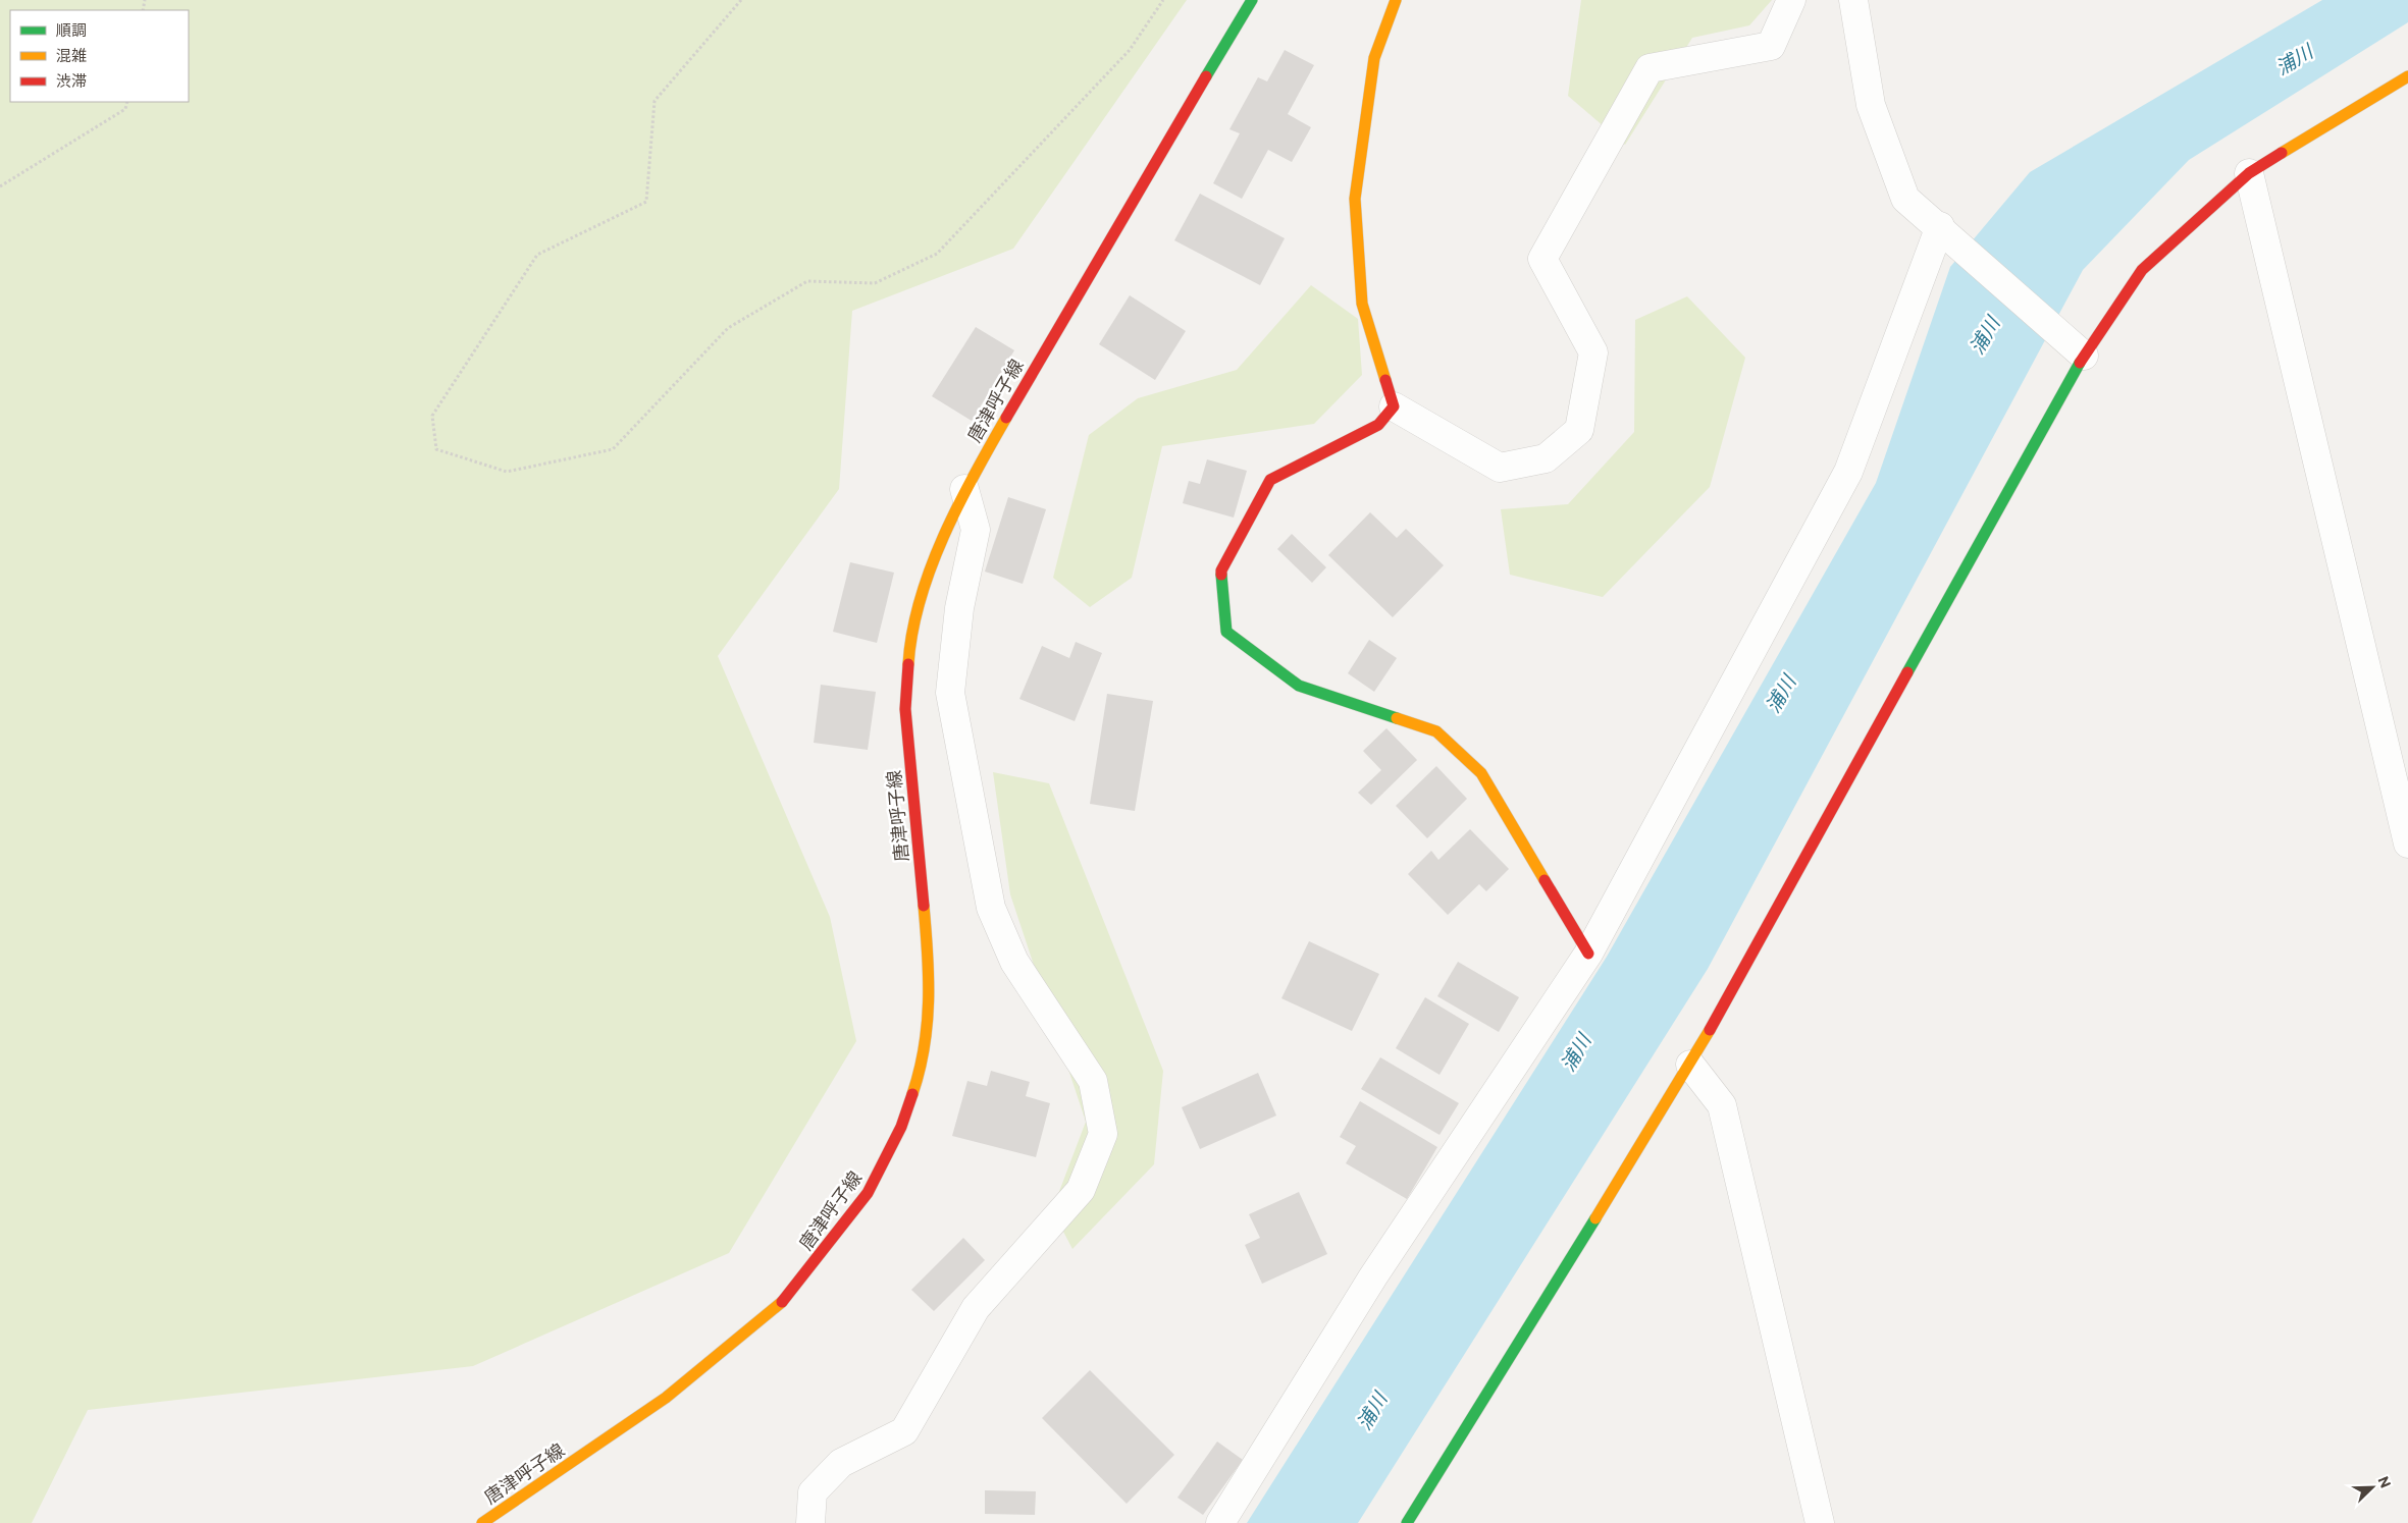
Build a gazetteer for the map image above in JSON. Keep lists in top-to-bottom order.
{
  "streets": {
    "street": ["唐津呼子線"]
  },
  "water": ["浦川"],
  "legend": ["順調", "混雑", "渋滞"],
  "north": "top right"
}
